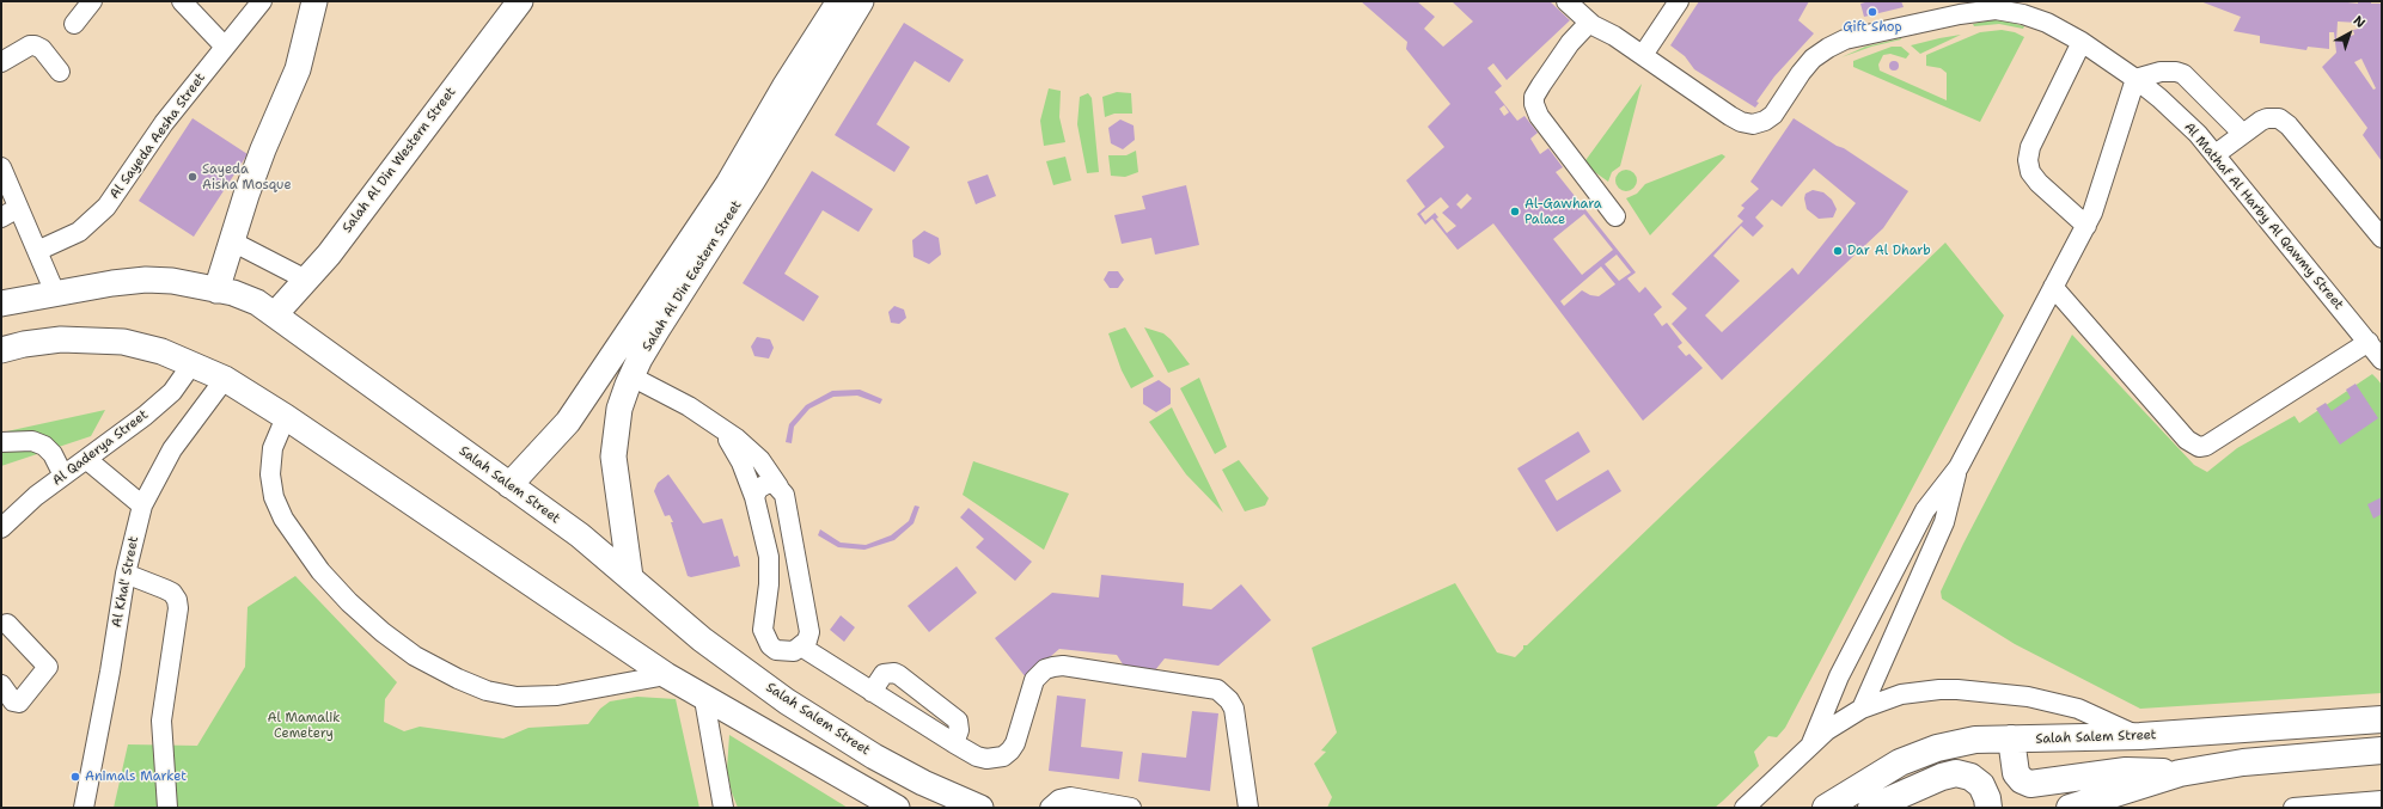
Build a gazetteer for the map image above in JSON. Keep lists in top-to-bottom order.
{
  "streets": {
    "highway": ["Salah Salem Street"],
    "main road": ["Salah Al Din Western Street", "Salah Al Din Eastern Street"],
    "street": [
      "Al Sayeda Aesha Street",
      "Al Mathaf Al Harby Al Qawmy Street",
      "Al Qaderya Street",
      "Al Khal' Street"
    ]
  },
  "crossings": [
    ["Salah Al Din Western Street", "Salah Salem Street"],
    ["Salah Al Din Eastern Street", "Salah Salem Street"]
  ],
  "parks": ["Al Mamalik Cemetery"],
  "places": [
    "Gift Shop",
    "Sayeda Aisha Mosque",
    "Al-Gawhara Palace",
    "Dar Al Dharb",
    "Animals Market"
  ],
  "north": "top right"
}
